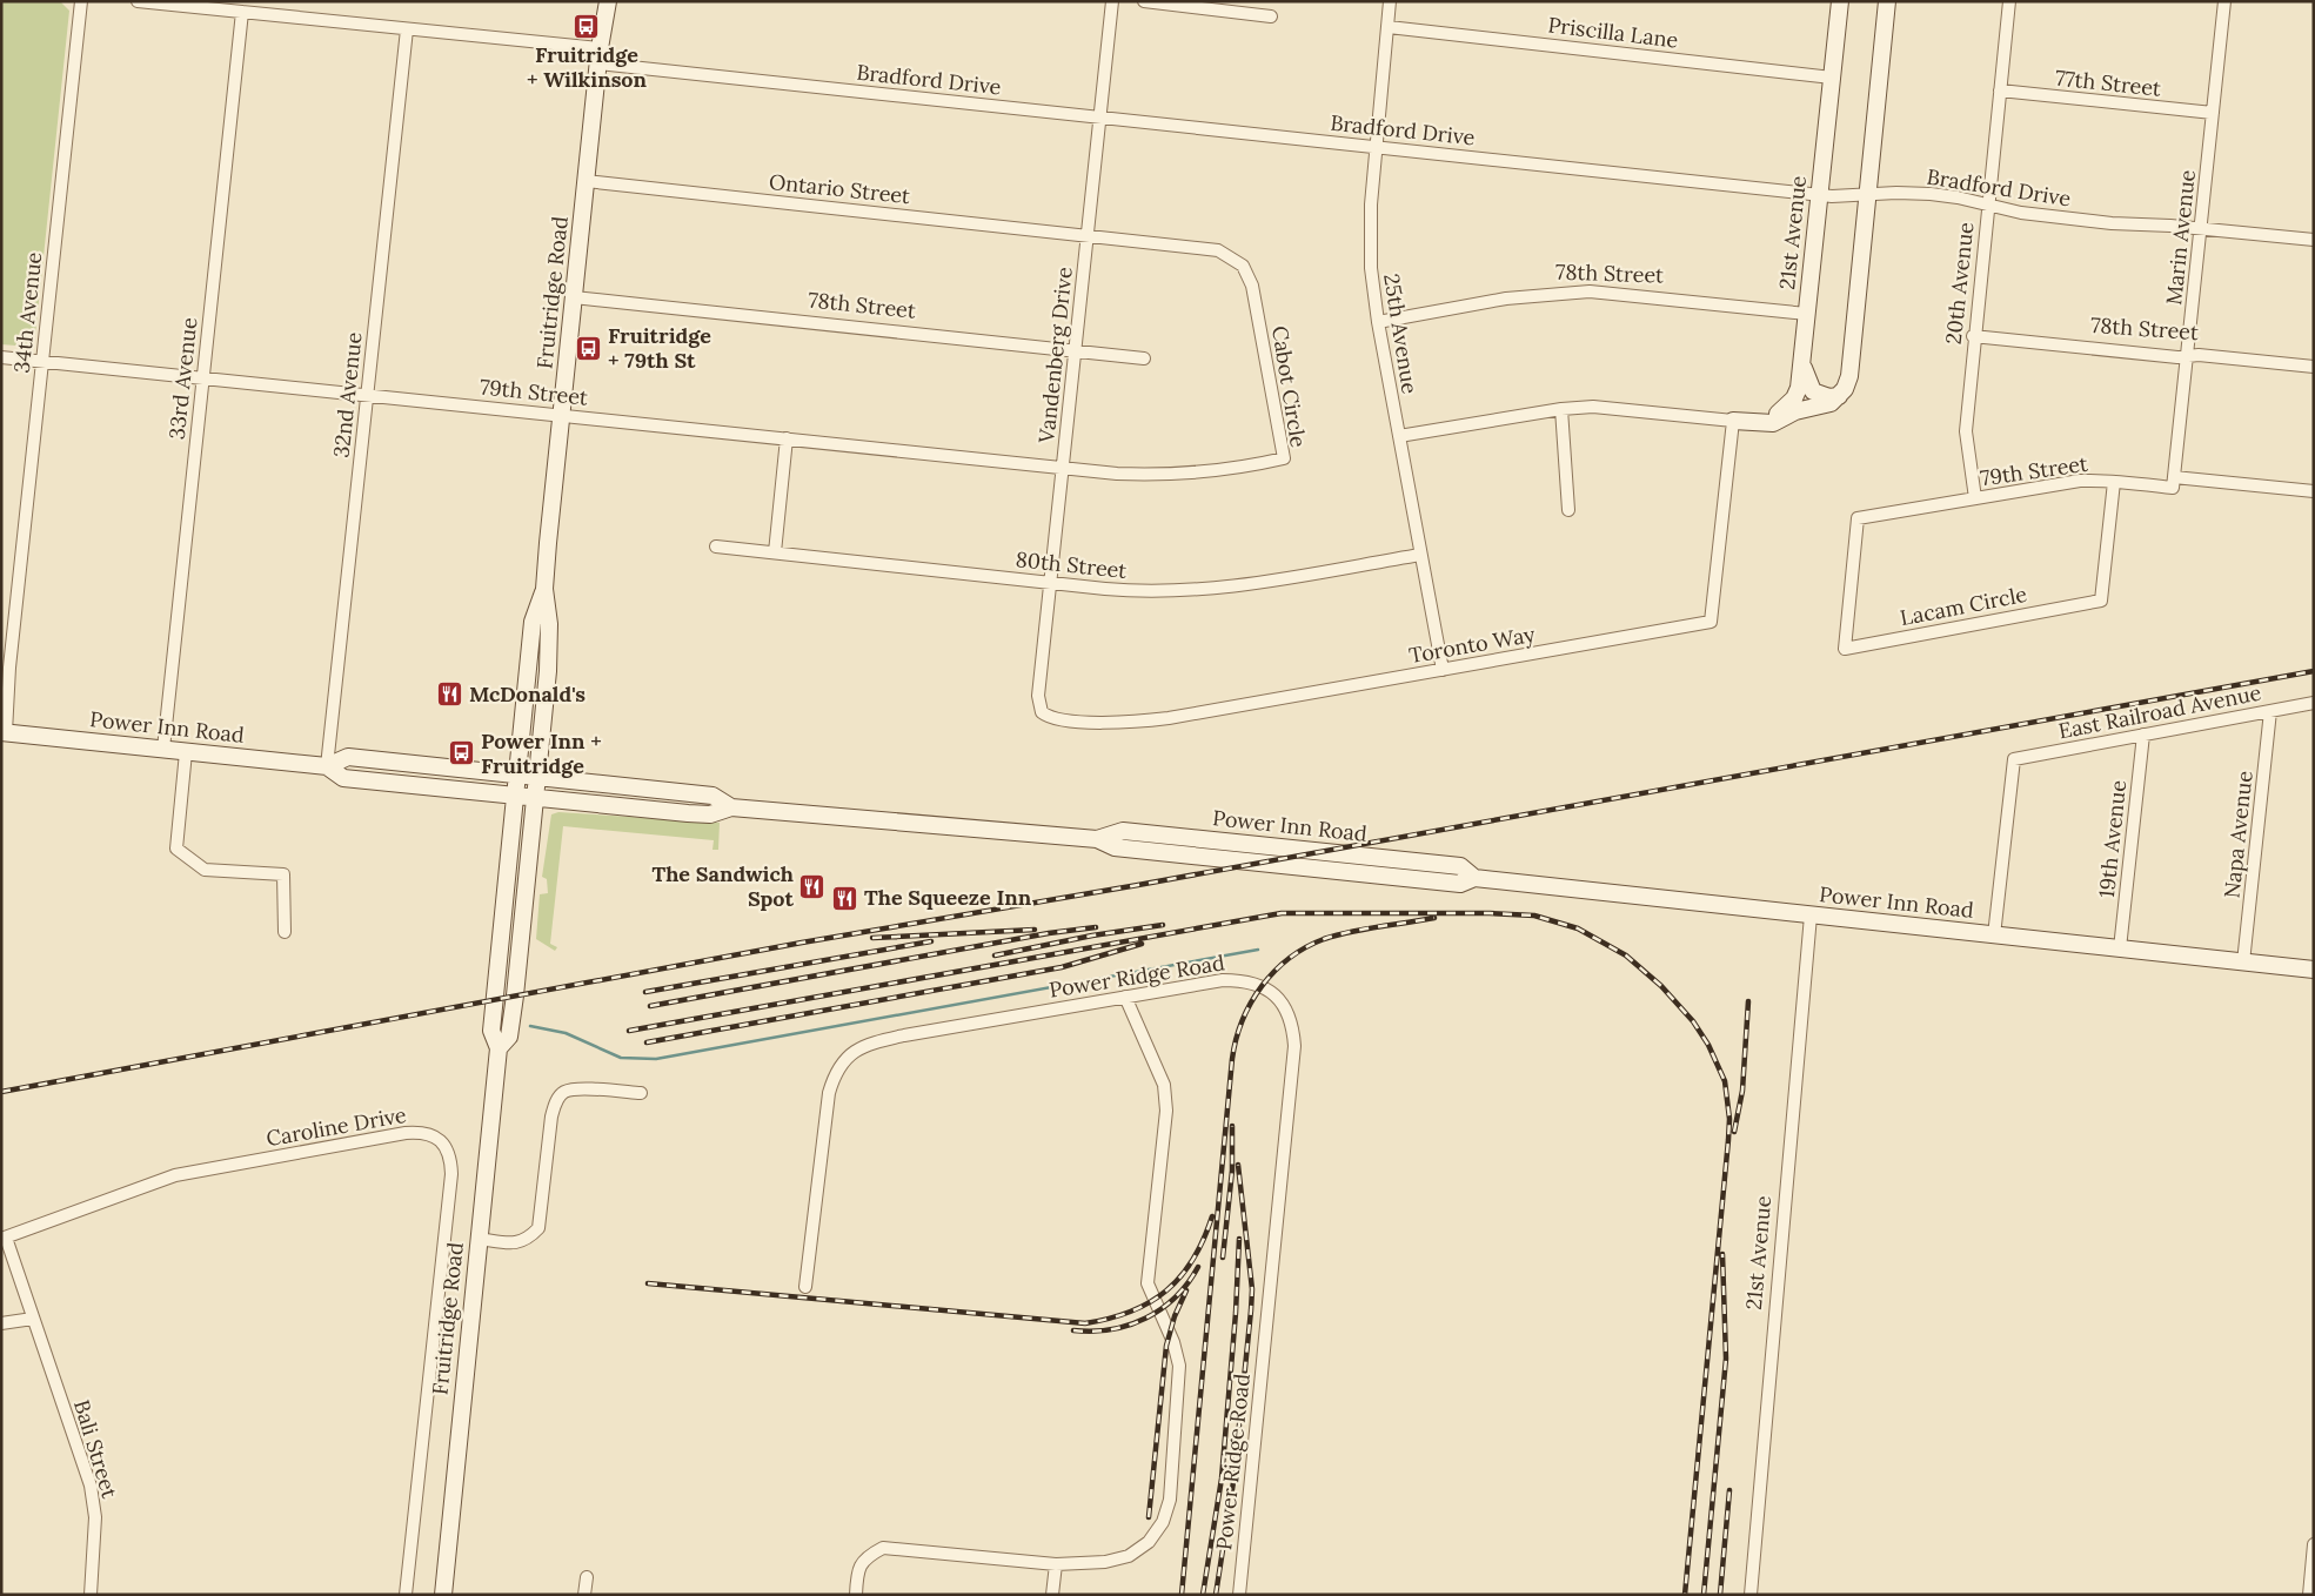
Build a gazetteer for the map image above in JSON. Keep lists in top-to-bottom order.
{
  "streets": {
    "main road": ["21st Avenue", "Fruitridge Road", "Power Inn Road"],
    "street": [
      "Priscilla Lane",
      "Bradford Drive",
      "77th Street",
      "Ontario Street",
      "Marin Avenue",
      "78th Street",
      "20th Avenue",
      "34th Avenue",
      "25th Avenue",
      "Vandenberg Drive",
      "33rd Avenue",
      "Cabot Circle",
      "79th Street",
      "32nd Avenue",
      "80th Street",
      "Lacam Circle",
      "Toronto Way",
      "East Railroad Avenue",
      "Napa Avenue",
      "19th Avenue",
      "Power Ridge Road",
      "Caroline Drive",
      "Bali Street"
    ]
  },
  "crossings": [
    ["Priscilla Lane", "21st Avenue"],
    ["Priscilla Lane", "25th Avenue"],
    ["Bradford Drive", "21st Avenue"],
    ["Bradford Drive", "Marin Avenue"],
    ["Bradford Drive", "20th Avenue"],
    ["Bradford Drive", "Fruitridge Road"],
    ["Bradford Drive", "25th Avenue"],
    ["Bradford Drive", "Vandenberg Drive"],
    ["Bradford Drive", "33rd Avenue"],
    ["Bradford Drive", "32nd Avenue"],
    ["77th Street", "Marin Avenue"],
    ["77th Street", "20th Avenue"],
    ["Ontario Street", "Fruitridge Road"],
    ["Ontario Street", "Vandenberg Drive"],
    ["Ontario Street", "Cabot Circle"],
    ["21st Avenue", "78th Street"],
    ["21st Avenue", "Power Inn Road"],
    ["Marin Avenue", "78th Street"],
    ["Marin Avenue", "79th Street"],
    ["78th Street", "20th Avenue"],
    ["78th Street", "Fruitridge Road"],
    ["78th Street", "25th Avenue"],
    ["78th Street", "Vandenberg Drive"],
    ["20th Avenue", "79th Street"],
    ["Fruitridge Road", "79th Street"],
    ["Fruitridge Road", "Power Inn Road"],
    ["34th Avenue", "79th Street"],
    ["34th Avenue", "Power Inn Road"],
    ["25th Avenue", "80th Street"],
    ["25th Avenue", "Toronto Way"],
    ["Vandenberg Drive", "Cabot Circle"],
    ["Vandenberg Drive", "79th Street"],
    ["Vandenberg Drive", "80th Street"],
    ["Vandenberg Drive", "Toronto Way"],
    ["33rd Avenue", "79th Street"],
    ["33rd Avenue", "Power Inn Road"],
    ["Cabot Circle", "79th Street"],
    ["79th Street", "32nd Avenue"],
    ["79th Street", "Lacam Circle"],
    ["32nd Avenue", "Power Inn Road"],
    ["East Railroad Avenue", "Power Inn Road"],
    ["East Railroad Avenue", "Napa Avenue"],
    ["East Railroad Avenue", "19th Avenue"],
    ["Power Inn Road", "Napa Avenue"],
    ["Power Inn Road", "19th Avenue"],
    ["Caroline Drive", "Bali Street"]
  ],
  "places": {
    "bus stop": ["Fruitridge + Wilkinson", "Fruitridge + 79th St", "Power Inn + Fruitridge"],
    "restaurant": ["McDonald's", "The Sandwich Spot", "The Squeeze Inn"]
  }
}
